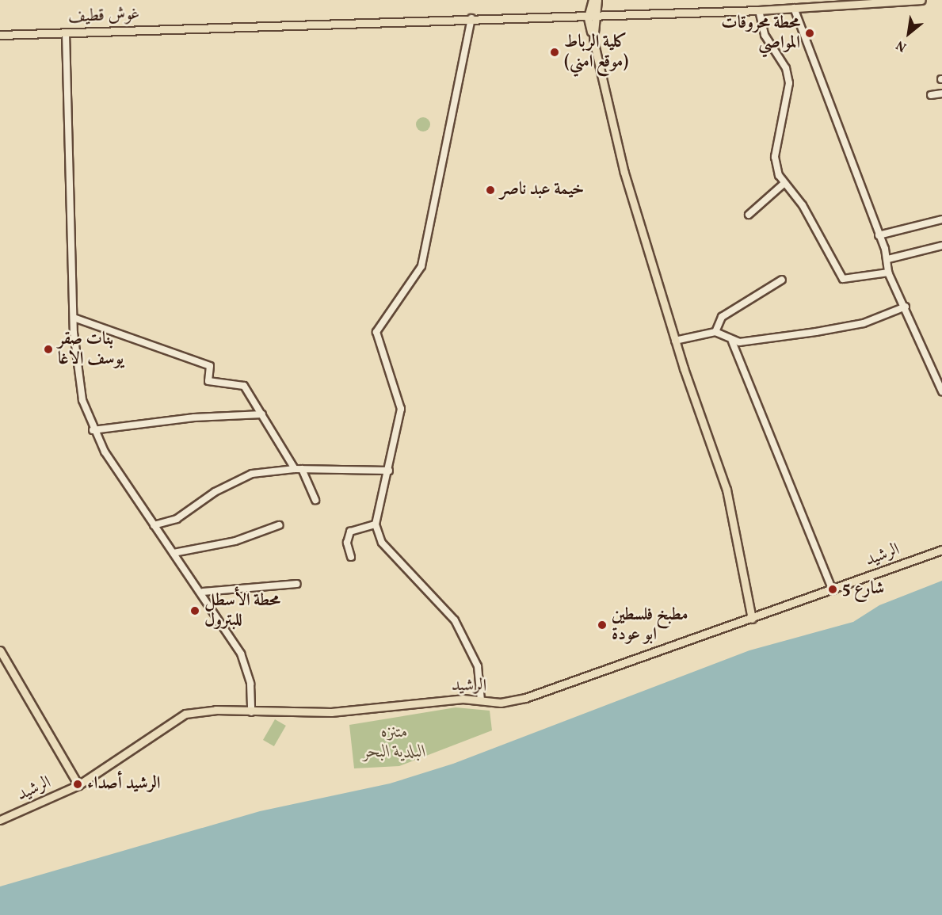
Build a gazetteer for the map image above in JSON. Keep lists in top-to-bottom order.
{
  "streets": {
    "main road": ["غوش قطيف", "الرشيد"]
  },
  "parks": ["متنزه البلدية البحر"],
  "places": [
    "محطة محروقات المواصي",
    "كلية الرباط (موقع امني)",
    "خيمة عبد ناصر",
    "بنات صقر يوسف الاغا",
    "شارع 5",
    "محطة الأسطل للبترول",
    "مطبخ فلسطين ابو عودة",
    "الرشيد أصداء"
  ],
  "north": "bottom left"
}
